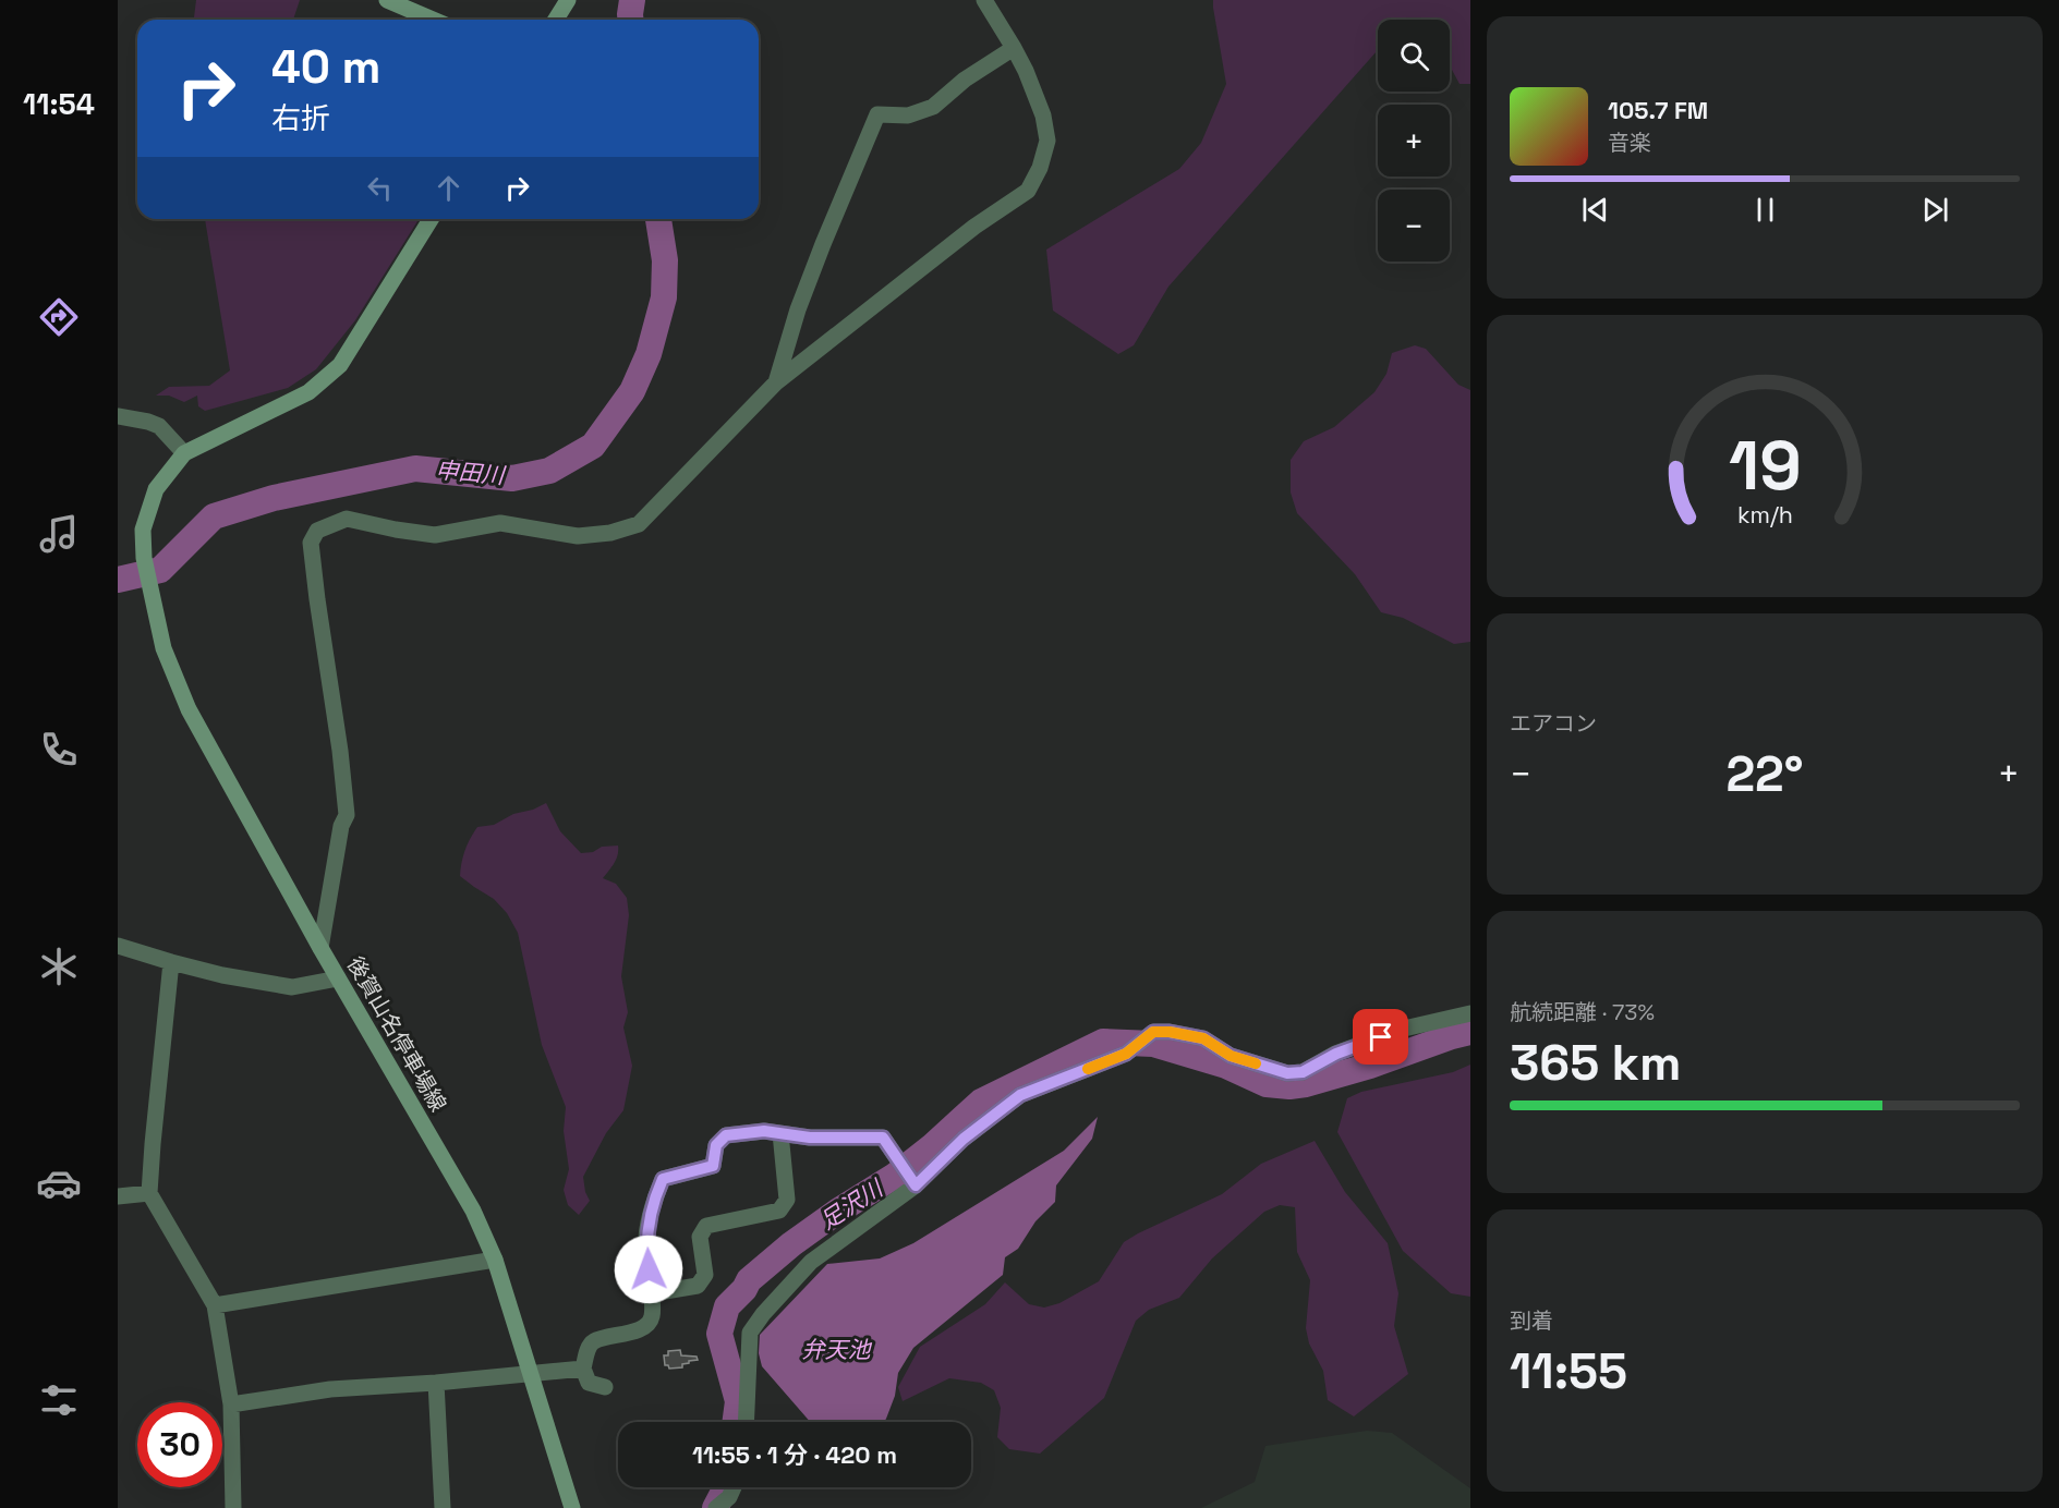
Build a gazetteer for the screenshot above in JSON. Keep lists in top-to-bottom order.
{
  "streets": {
    "main road": ["後賀山名停車場線"]
  },
  "water": ["申田川", "足沢川", "弁天池"],
  "page": {
    "tabs": "11:54",
    "map_buttons": ["+", "−"],
    "turn": ["40 m", "右折"],
    "song": ["105.7 FM", "音楽"],
    "tile": [
      "エアコン",
      ["航続距離 · 73%", "365 km"],
      ["到着", "11:55"]
    ],
    "heat": ["−", "22°", "+"],
    "limit": "30",
    "trip": "11:55 · 1 分 · 420 m",
    "gauge": ["19", "km/h"]
  }
}
